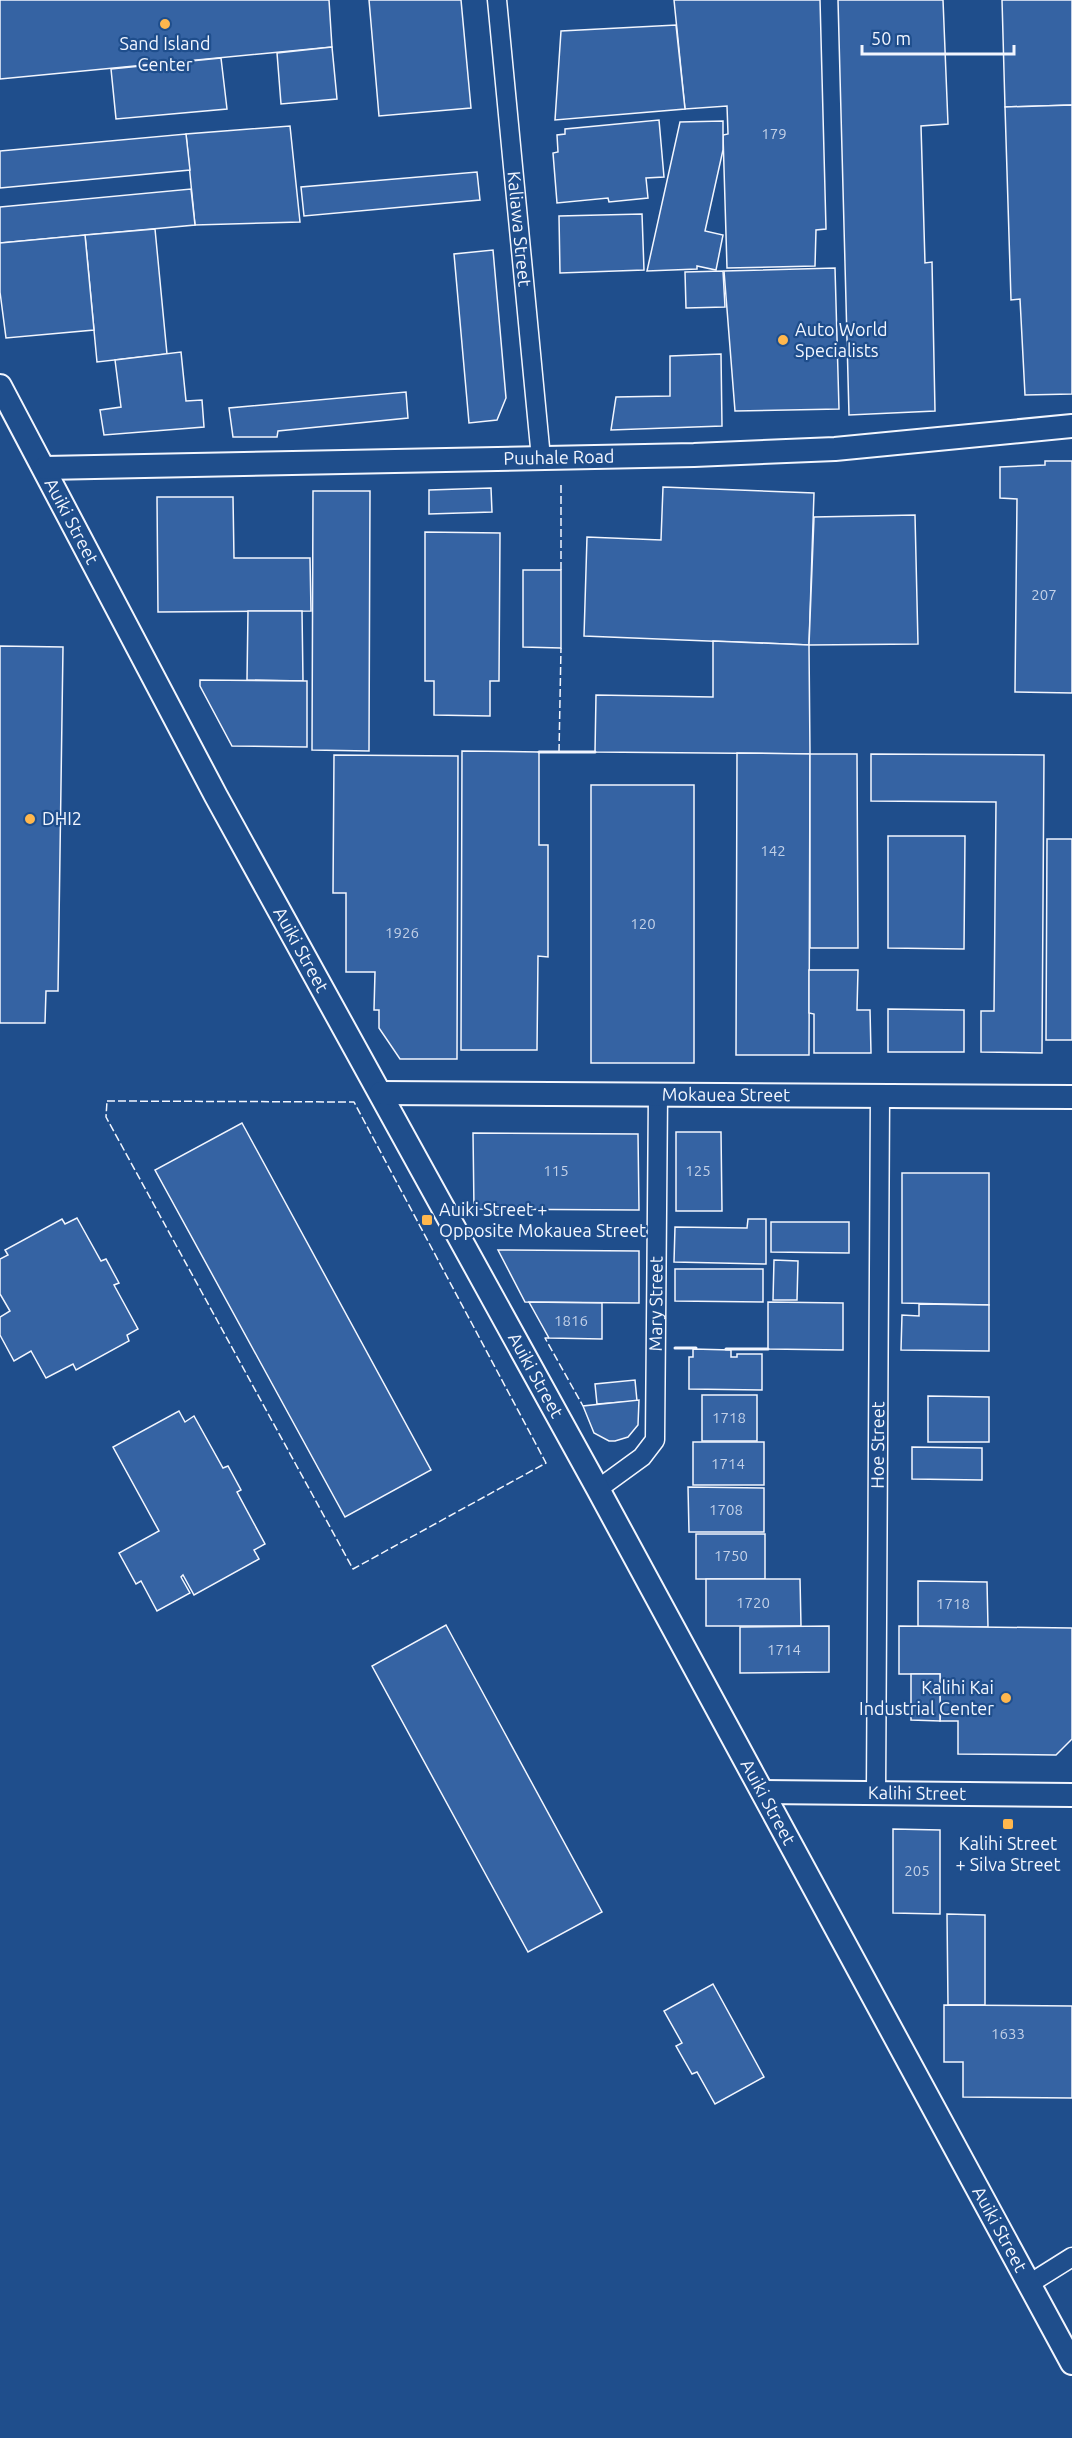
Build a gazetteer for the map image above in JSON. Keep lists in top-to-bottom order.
{
  "streets": {
    "street": [
      "Kaliawa Street",
      "Puuhale Road",
      "Auiki Street",
      "Mokauea Street",
      "Mary Street",
      "Hoe Street",
      "Kalihi Street"
    ]
  },
  "crossings": [
    ["Kaliawa Street", "Puuhale Road"],
    ["Puuhale Road", "Auiki Street"],
    ["Auiki Street", "Mokauea Street"],
    ["Auiki Street", "Mary Street"],
    ["Auiki Street", "Kalihi Street"],
    ["Mokauea Street", "Mary Street"],
    ["Mokauea Street", "Hoe Street"],
    ["Hoe Street", "Kalihi Street"]
  ],
  "places": {
    "other": [
      "Sand Island Center",
      "Auto World Specialists",
      "DHI2",
      "Kalihi Kai Industrial Center"
    ],
    "transit": ["Auiki Street + Opposite Mokauea Street", "Kalihi Street + Silva Street"]
  },
  "house_numbers": [
    "179",
    "207",
    "142",
    "120",
    "1926",
    "115",
    "125",
    "1816",
    "1718",
    "1714",
    "1708",
    "1750",
    "1720",
    "1718",
    "1714",
    "205",
    "1633"
  ],
  "scale_bar": "50 m"
}
